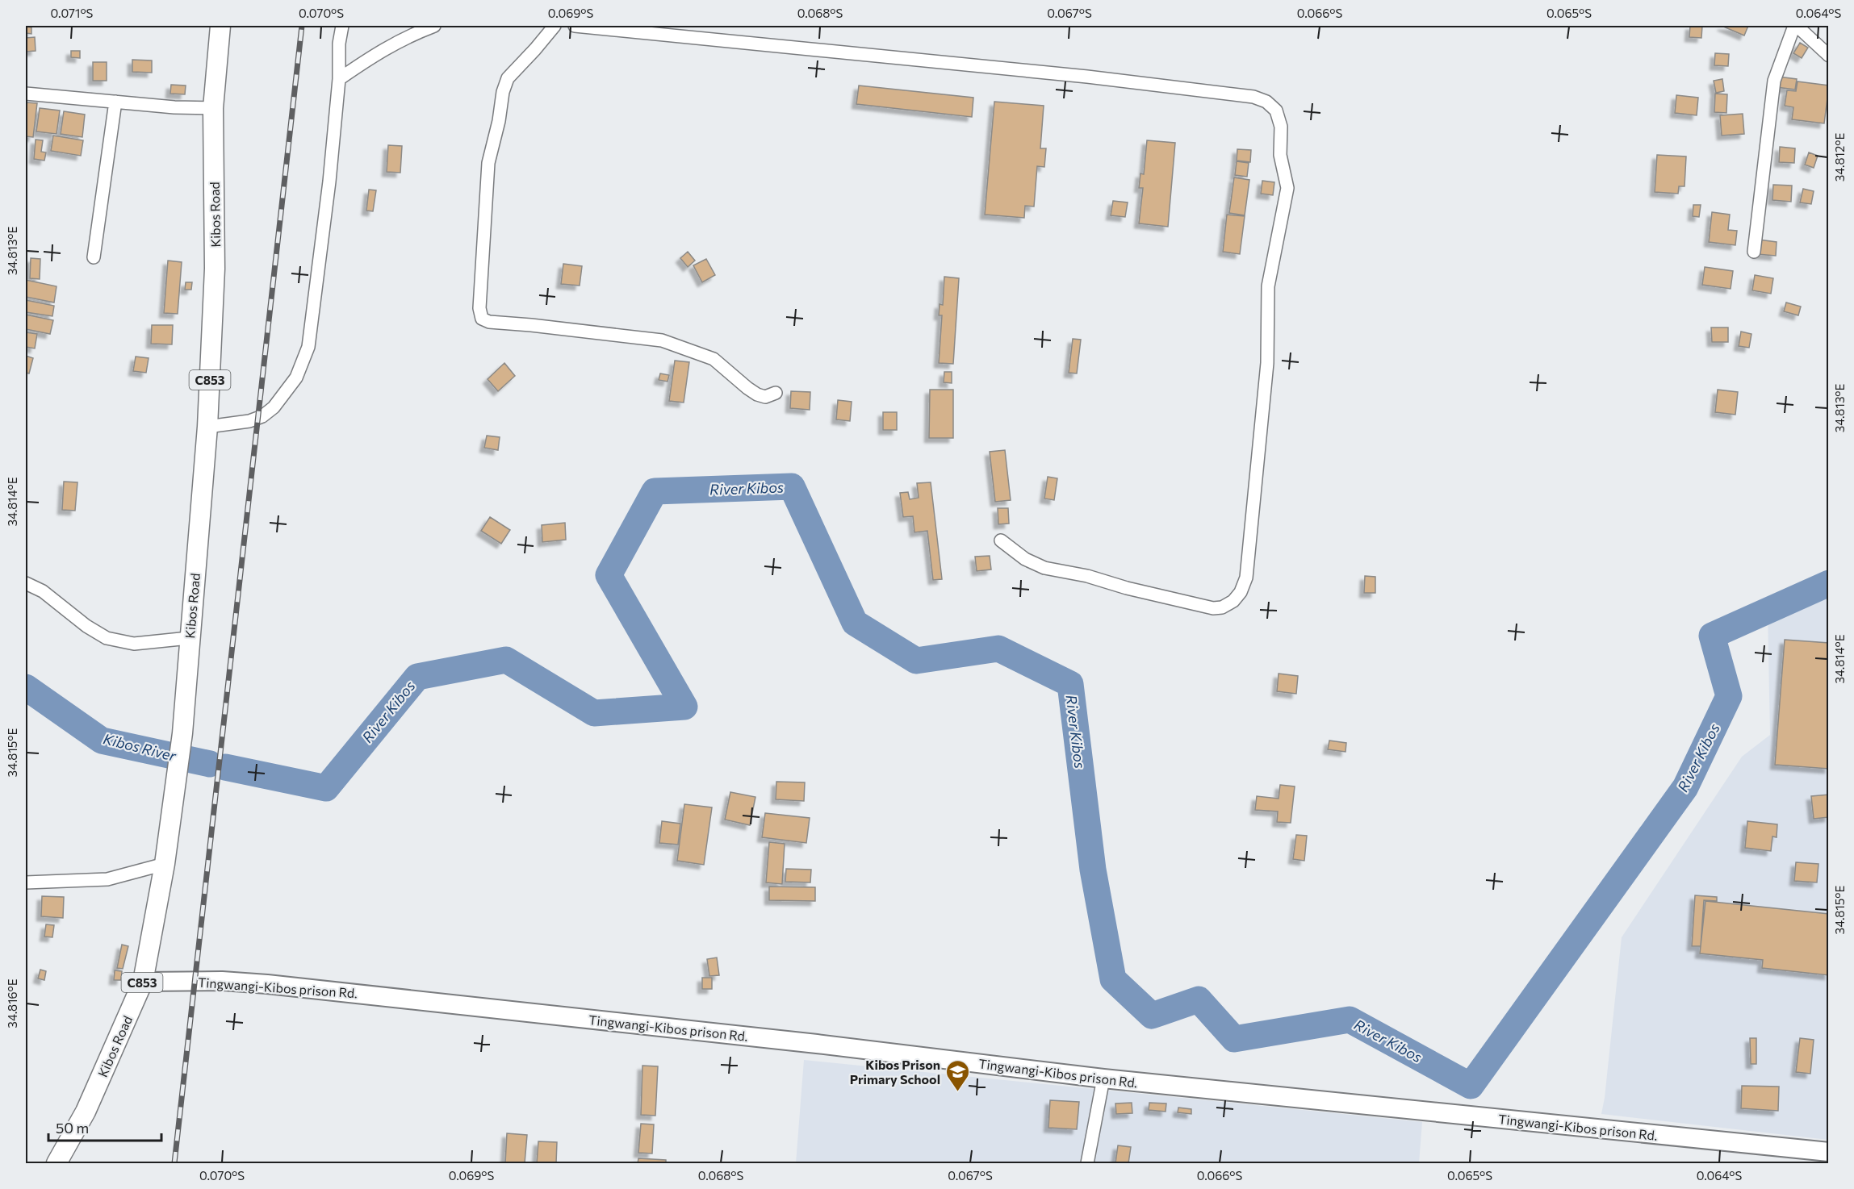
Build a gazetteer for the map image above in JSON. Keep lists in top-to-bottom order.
{
  "streets": {
    "main road": ["Kibos Road", "C853"],
    "street": ["Tingwangi-Kibos prison Rd."]
  },
  "crossings": [
    ["Kibos Road", "Tingwangi-Kibos prison Rd."]
  ],
  "water": ["River Kibos", "Kibos River"],
  "places": {
    "school or university": ["Kibos Prison Primary School"]
  },
  "scale_bar": "50 m",
  "coordinates": [
    "0.071°S",
    "0.070°S",
    "0.069°S",
    "0.068°S",
    "0.067°S",
    "0.066°S",
    "0.065°S",
    "0.064°S",
    "34.812°E",
    "34.813°E",
    "34.814°E",
    "34.815°E",
    "34.816°E"
  ]
}
